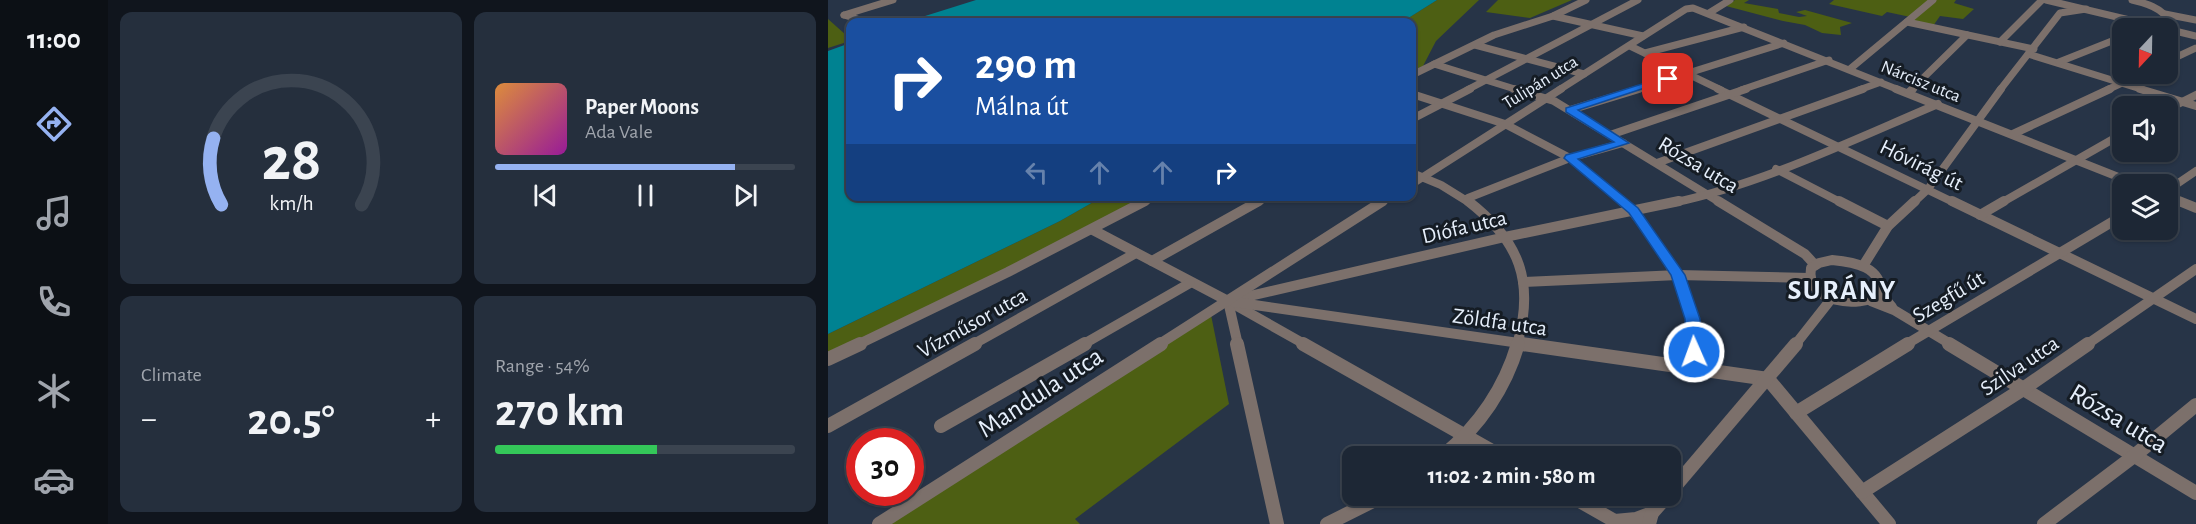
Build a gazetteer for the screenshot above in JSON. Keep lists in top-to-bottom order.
{
  "streets": {
    "street": [
      "Nárcisz utca",
      "Tulipán utca",
      "Rózsa utca",
      "Hóvirág út",
      "Diófa utca",
      "Szegfű út",
      "Zöldfa utca",
      "Vízműsor utca",
      "Szilva utca",
      "Mandula utca"
    ]
  },
  "crossings": [
    ["Nárcisz utca", "Tulipán utca"],
    ["Nárcisz utca", "Diófa utca"],
    ["Tulipán utca", "Rózsa utca"],
    ["Tulipán utca", "Hóvirág út"],
    ["Rózsa utca", "Diófa utca"],
    ["Rózsa utca", "Szegfű út"],
    ["Rózsa utca", "Szilva utca"],
    ["Hóvirág út", "Diófa utca"],
    ["Hóvirág út", "Szegfű út"],
    ["Hóvirág út", "Szilva utca"],
    ["Diófa utca", "Zöldfa utca"],
    ["Diófa utca", "Mandula utca"],
    ["Zöldfa utca", "Mandula utca"]
  ],
  "districts": ["SURÁNY"],
  "north": "bottom",
  "page": {
    "tabs": "11:00",
    "turn": ["290 m", "Málna út"],
    "song": ["Paper Moons", "Ada Vale"],
    "tile": [
      "Climate",
      ["Range · 54%", "270 km"]
    ],
    "heat": ["−", "20.5°", "+"],
    "limit": "30",
    "trip": "11:02 · 2 min · 580 m",
    "gauge": ["28", "km/h"]
  }
}
